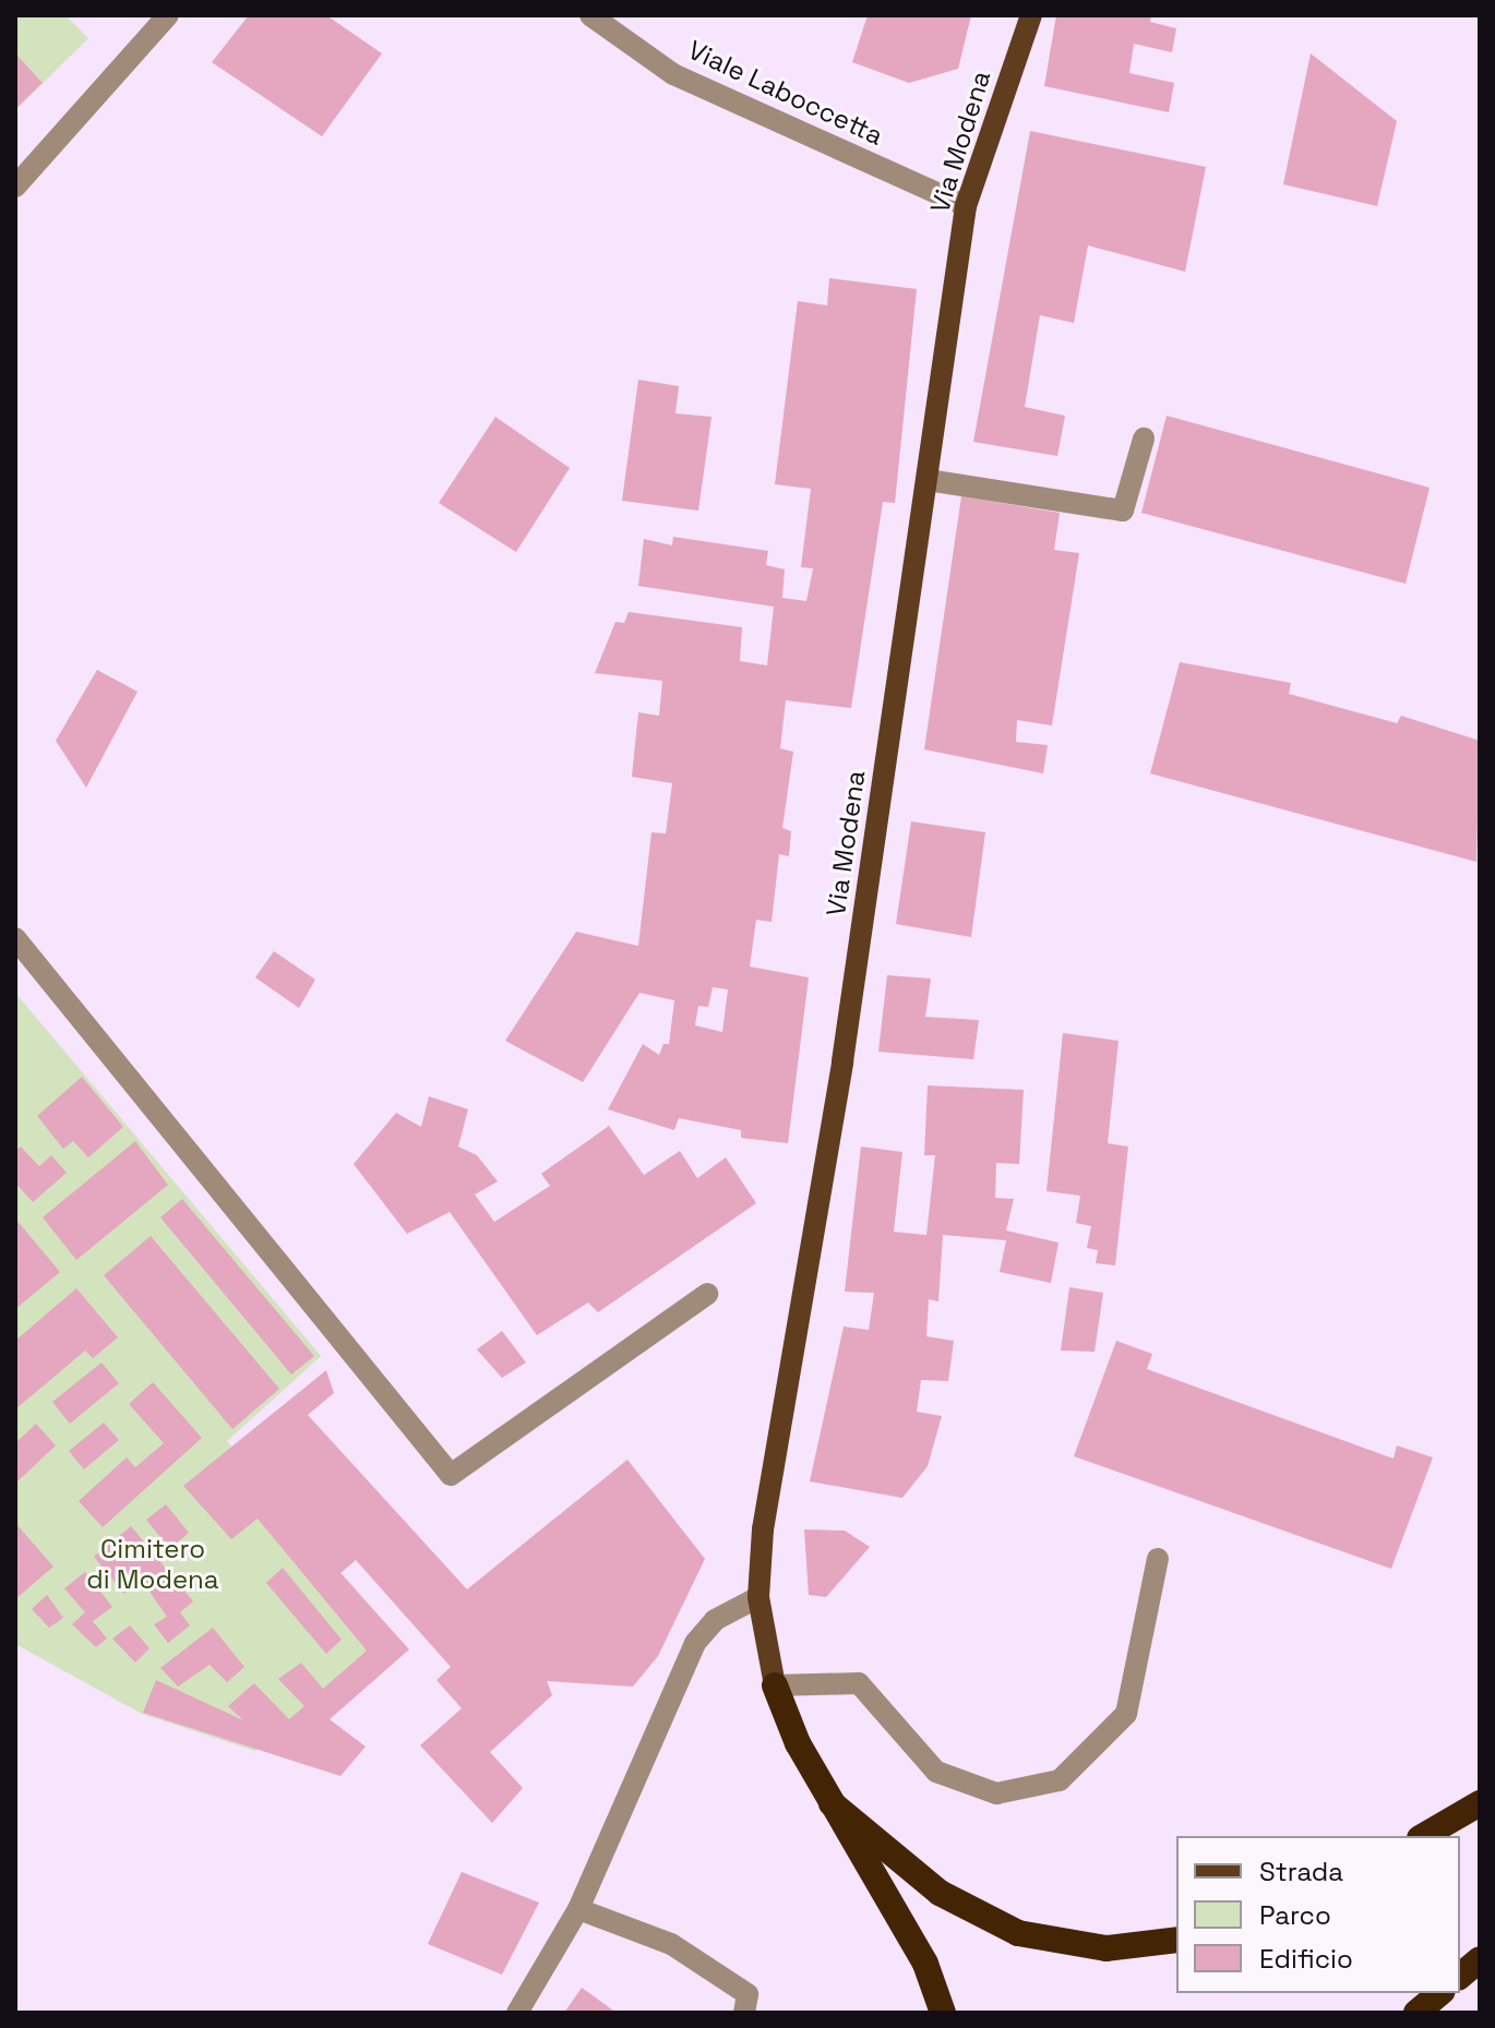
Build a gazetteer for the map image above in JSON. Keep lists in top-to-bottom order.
{
  "streets": {
    "main road": ["Via Modena"],
    "street": ["Viale Laboccetta"]
  },
  "crossings": [
    ["Viale Laboccetta", "Via Modena"]
  ],
  "parks": ["Cimitero di Modena"],
  "legend": ["Strada", "Parco", "Edificio"]
}
